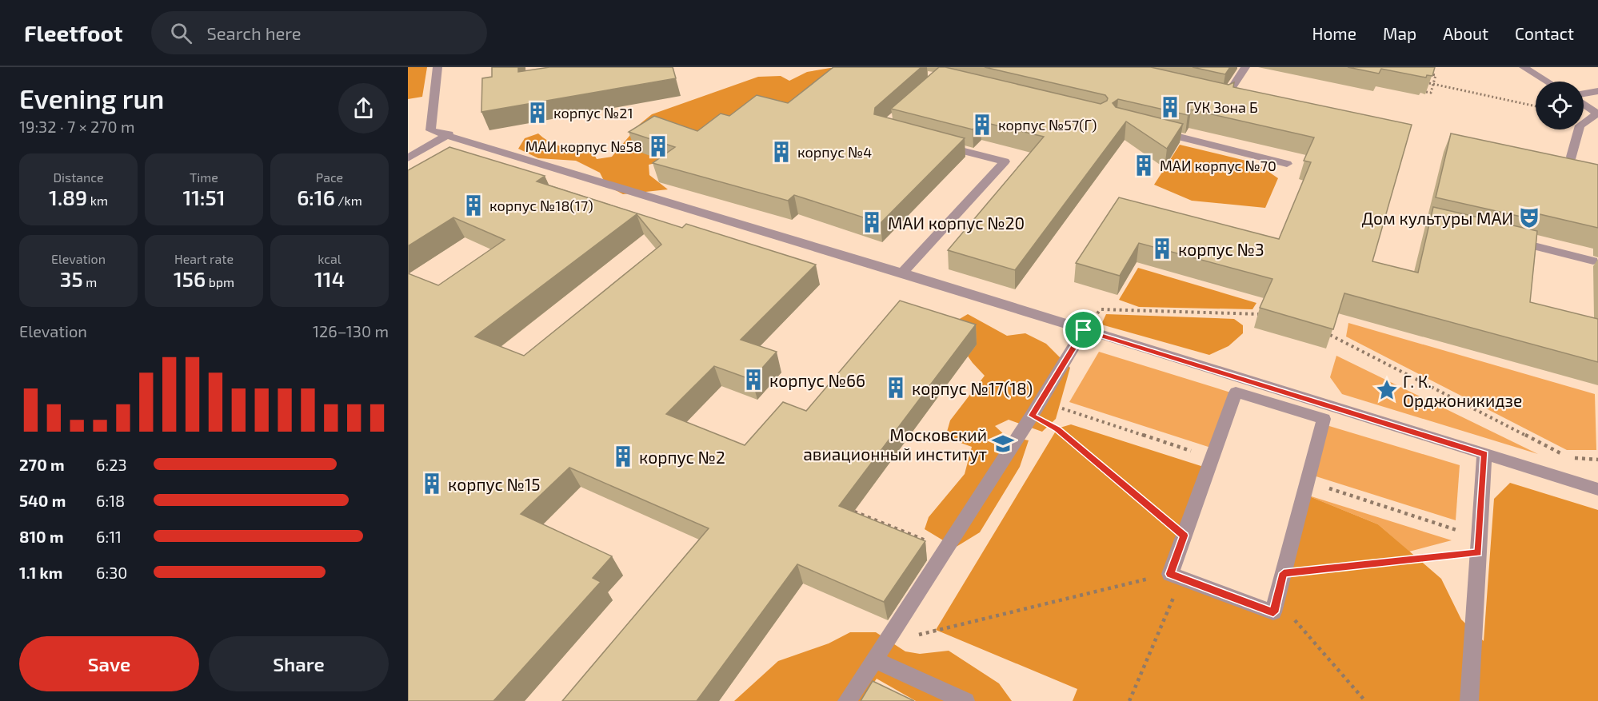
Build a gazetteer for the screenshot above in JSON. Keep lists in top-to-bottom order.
{
  "places": {
    "building": [
      "ГУК Зона Б",
      "корпус №21",
      "корпус №57(Г)",
      "МАИ корпус №58",
      "корпус №4",
      "МАИ корпус №70",
      "корпус №18(17)",
      "МАИ корпус №20",
      "корпус №3",
      "корпус №66",
      "корпус №17(18)",
      "корпус №2",
      "корпус №15"
    ],
    "theatre": ["Дом культуры МАИ"],
    "place": ["Г. К. Орджоникидзе"],
    "school or university": ["Московский авиационный институт"]
  },
  "page": {
    "header": "Fleetfoot",
    "search": "Search here",
    "nav": [
      "Home",
      "Map",
      "About",
      "Contact"
    ],
    "heading": ["Evening run", "19:32 · 7 × 270 m"],
    "stats": [
      ["Distance", "1.89 km"],
      ["Time", "11:51"],
      ["Pace", "6:16 /km"],
      ["Elevation", "35 m"],
      ["Heart rate", "156 bpm"],
      ["kcal", "114"]
    ],
    "chart": ["Elevation", "126–130 m"],
    "list": [
      {
        "name": "270 m",
        "note": "6:23"
      },
      {
        "name": "540 m",
        "note": "6:18"
      },
      {
        "name": "810 m",
        "note": "6:11"
      },
      {
        "name": "1.1 km",
        "note": "6:30"
      }
    ],
    "buttons": ["Save", "Share"]
  }
}
